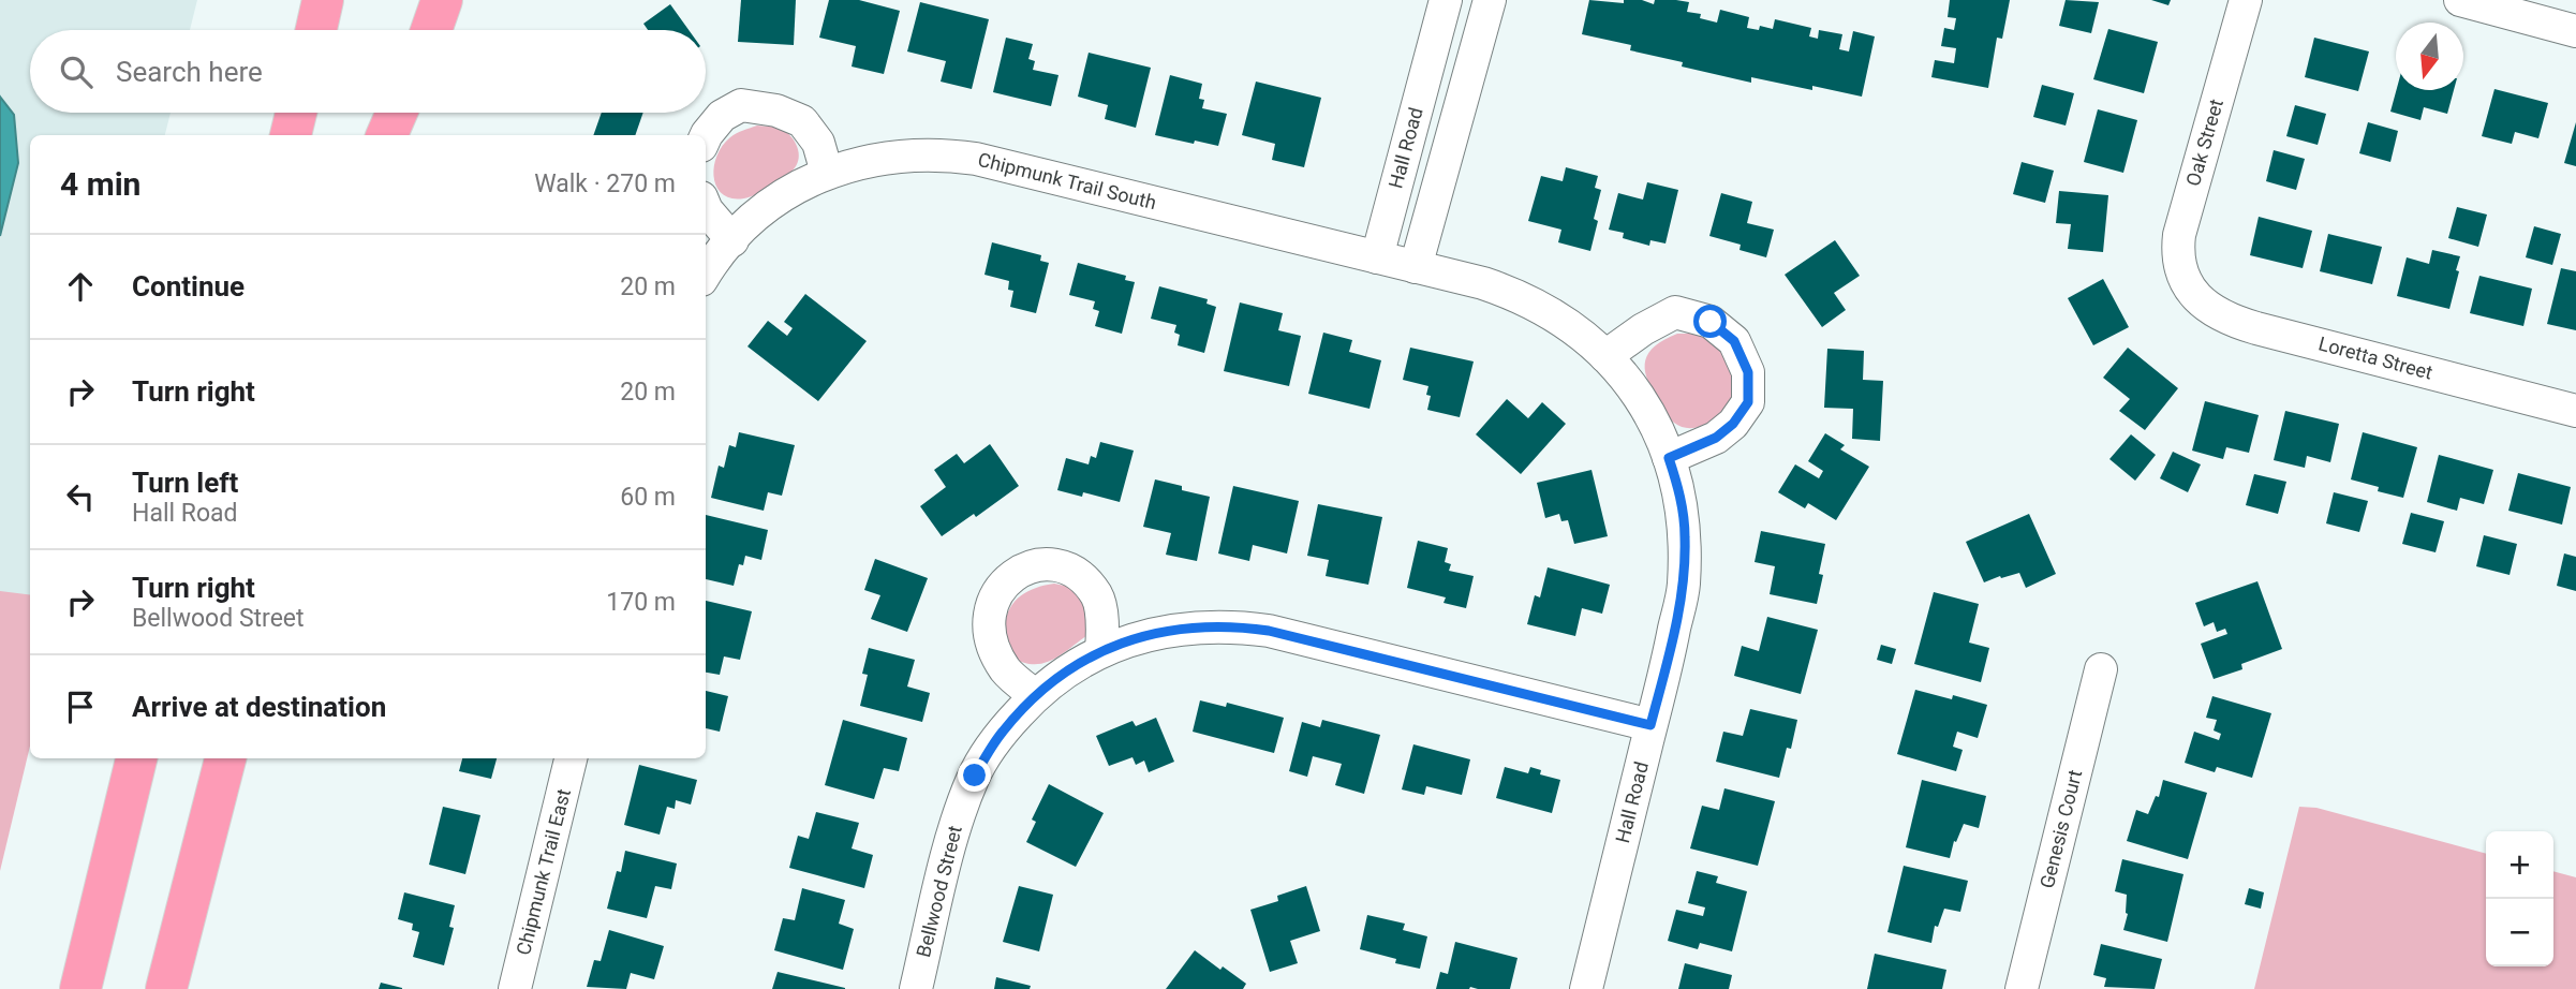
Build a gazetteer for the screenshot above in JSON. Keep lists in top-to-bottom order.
{
  "streets": {
    "street": [
      "Oak Street",
      "Hall Road",
      "Chipmunk Trail South",
      "Loretta Street",
      "Genesis Court",
      "Chipmunk Trail East",
      "Bellwood Street"
    ]
  },
  "crossings": [
    ["Oak Street", "Loretta Street"],
    ["Hall Road", "Chipmunk Trail South"],
    ["Hall Road", "Bellwood Street"]
  ],
  "north": "bottom",
  "page": {
    "search": "Search here",
    "heading": ["4 min", "Walk · 270 m"],
    "list": [
      ["Continue", "20 m"],
      ["Turn right", "20 m"],
      ["Turn left", "Hall Road", "60 m"],
      ["Turn right", "Bellwood Street", "170 m"],
      "Arrive at destination"
    ],
    "map_buttons": ["+", "−"]
  }
}
